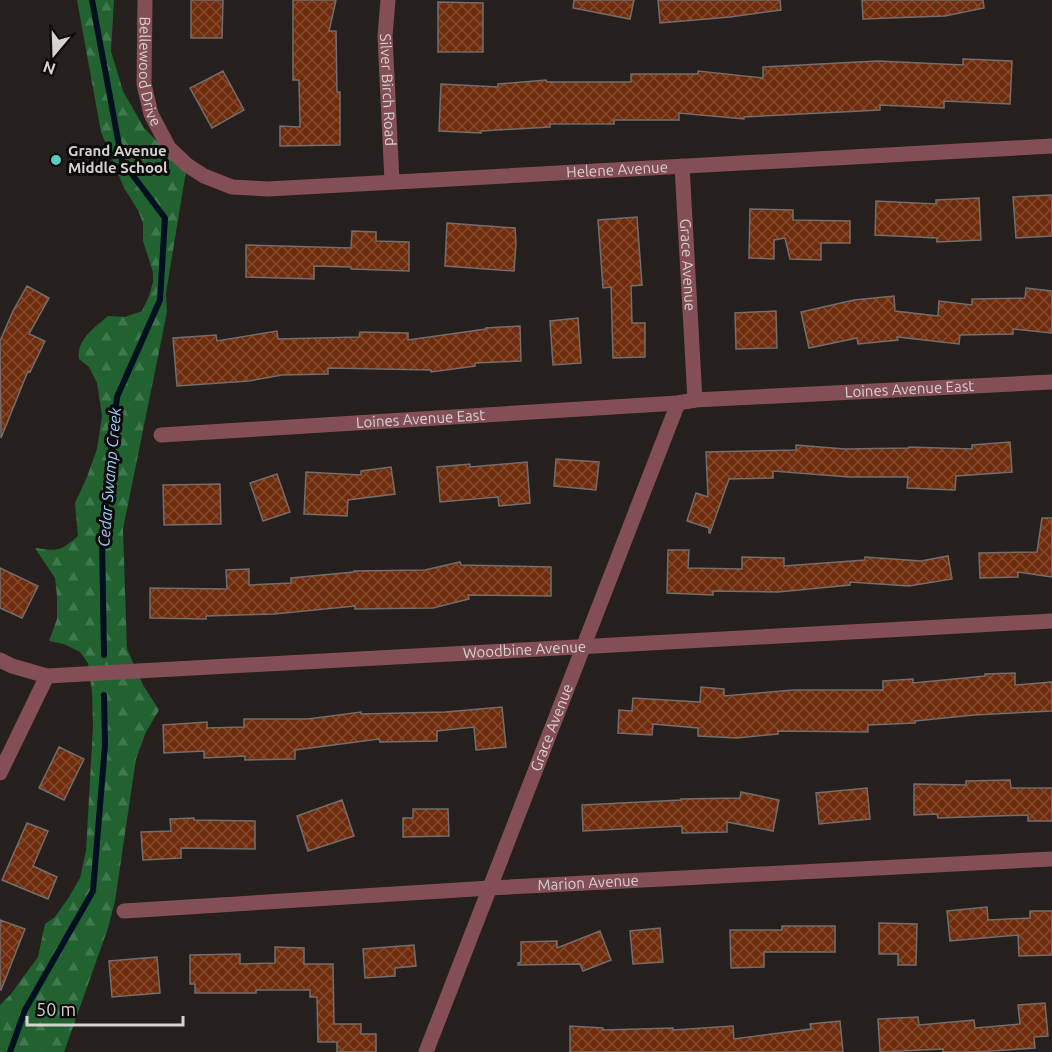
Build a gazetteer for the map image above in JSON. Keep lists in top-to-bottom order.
{
  "streets": {
    "street": [
      "Bellewood Drive",
      "Silver Birch Road",
      "Helene Avenue",
      "Grace Avenue",
      "Loines Avenue East",
      "Woodbine Avenue",
      "Marion Avenue"
    ]
  },
  "crossings": [
    ["Bellewood Drive", "Helene Avenue"],
    ["Silver Birch Road", "Helene Avenue"],
    ["Helene Avenue", "Grace Avenue"],
    ["Grace Avenue", "Loines Avenue East"],
    ["Grace Avenue", "Woodbine Avenue"],
    ["Grace Avenue", "Marion Avenue"]
  ],
  "water": ["Cedar Swamp Creek"],
  "places": ["Grand Avenue Middle School"],
  "scale_bar": "50 m",
  "north": "bottom"
}
